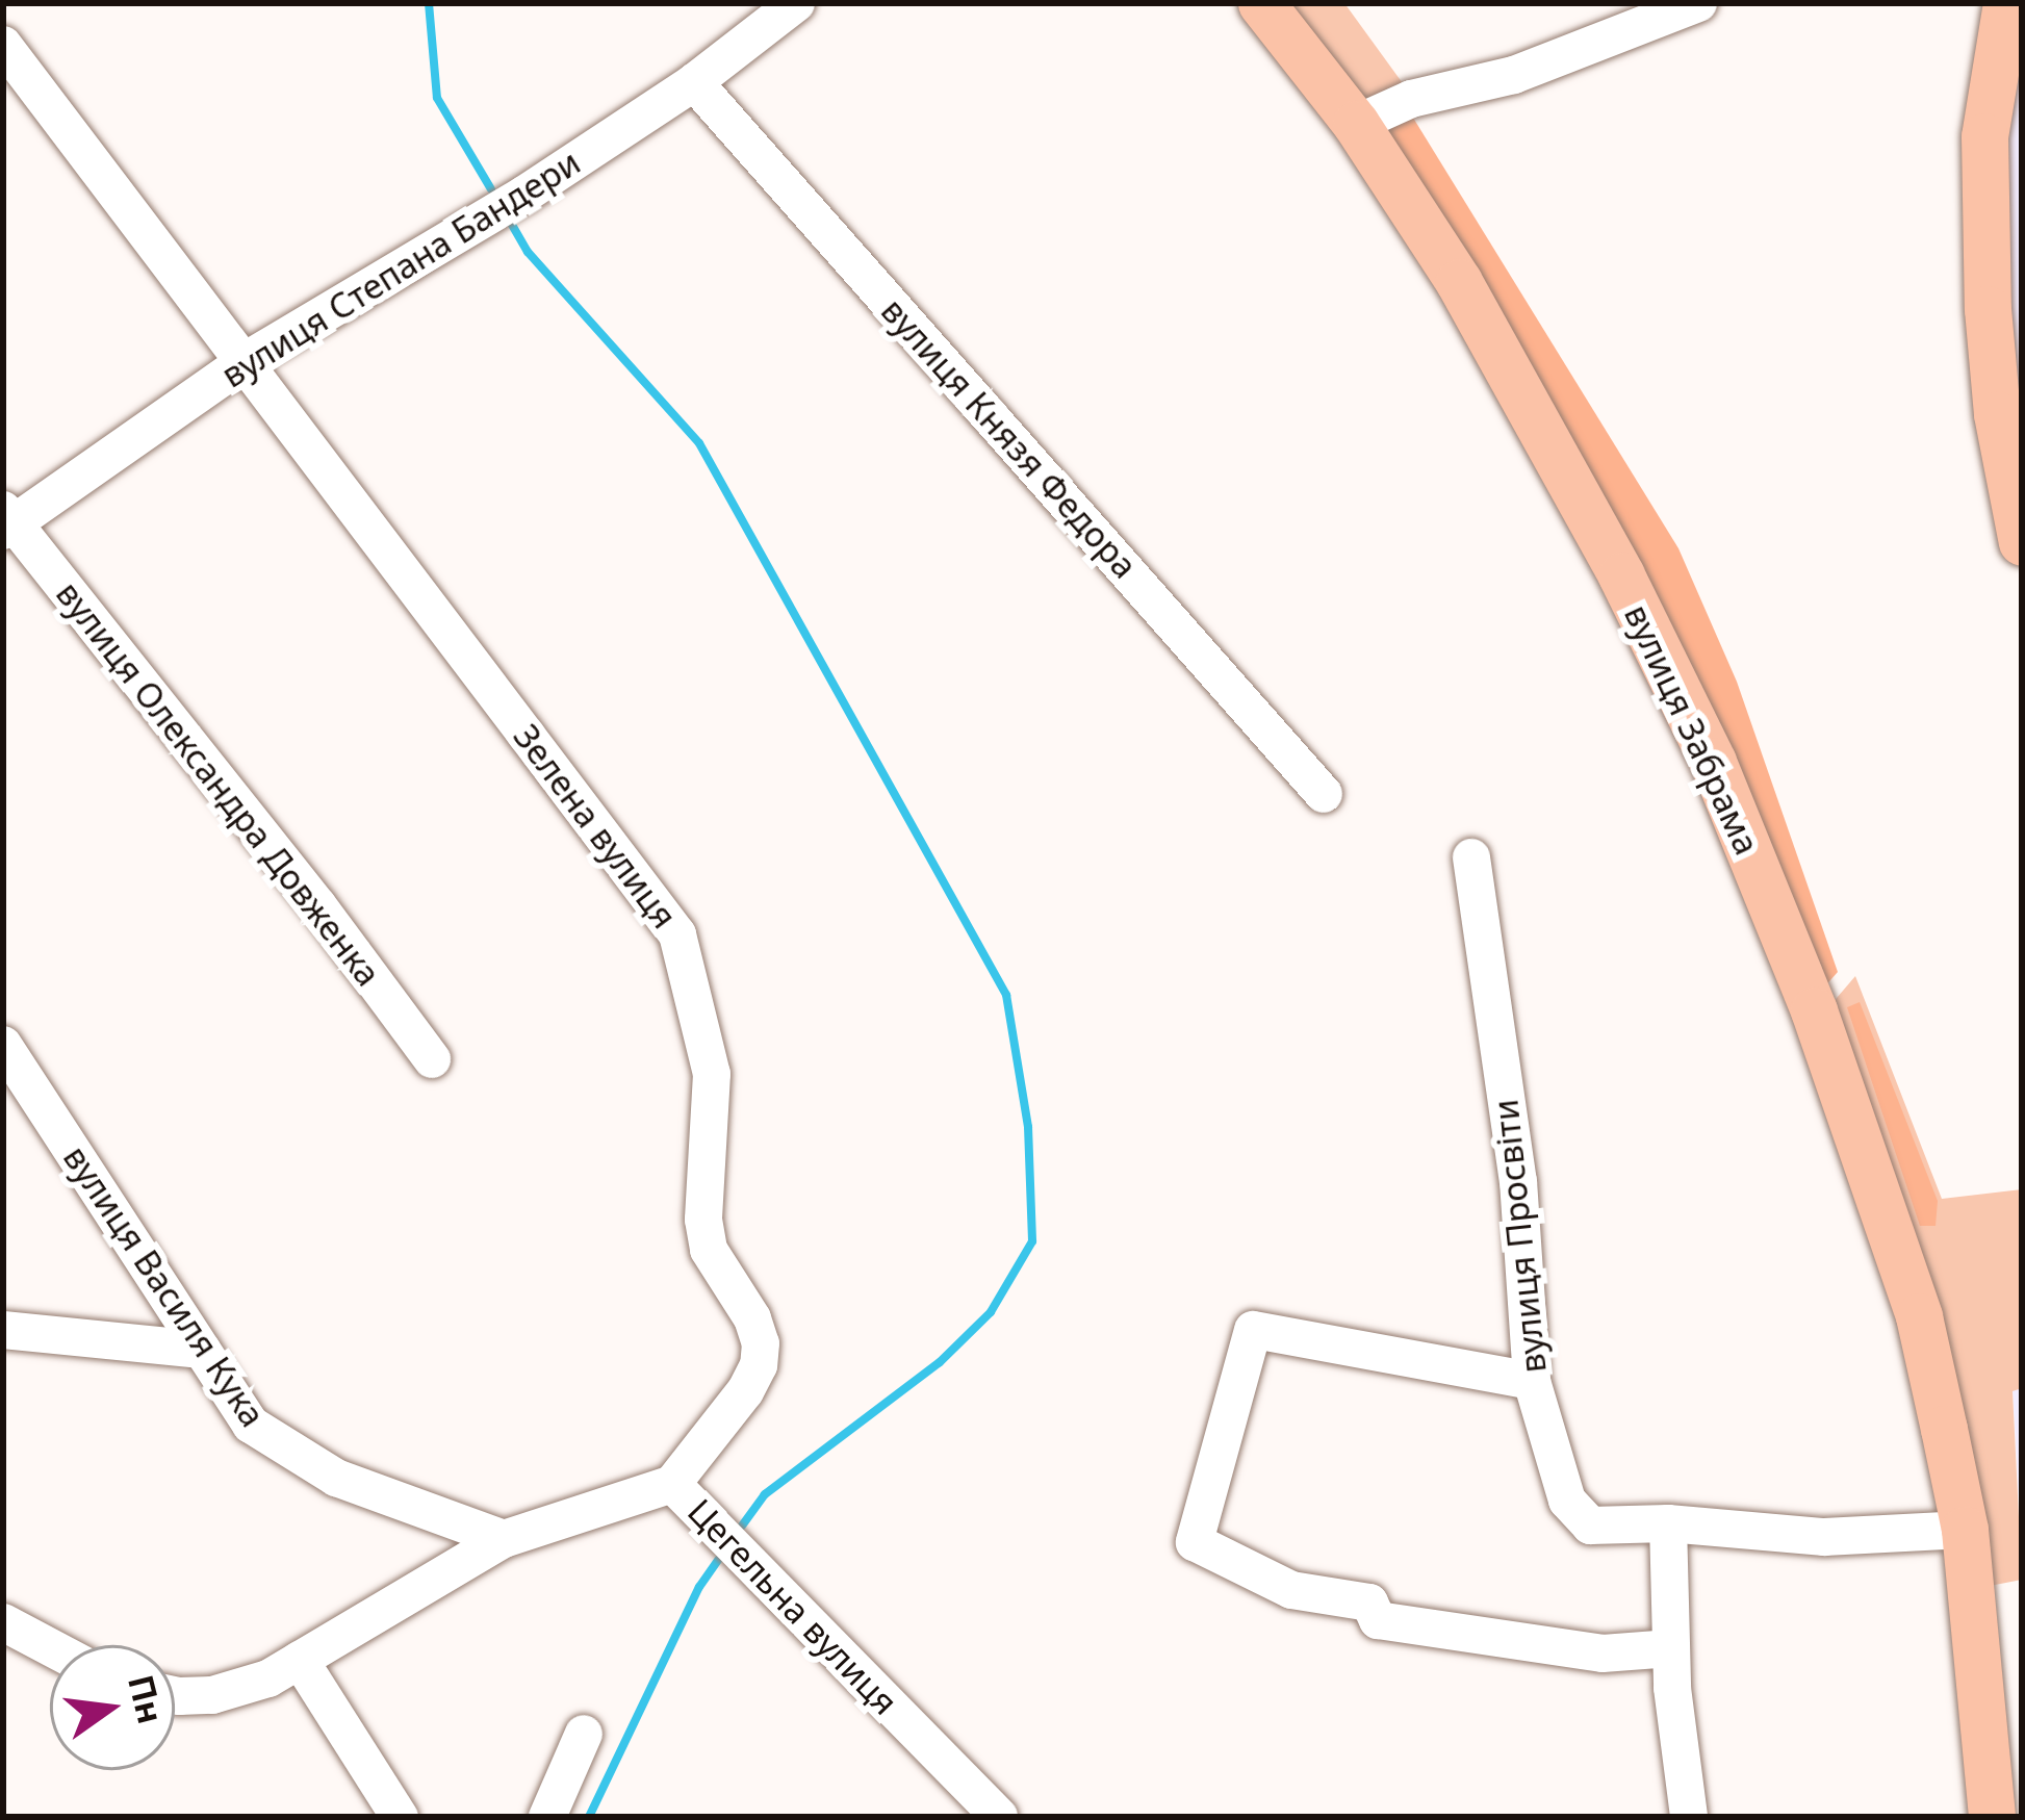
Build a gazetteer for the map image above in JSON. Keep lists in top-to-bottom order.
{
  "streets": {
    "main road": ["вулиця Забрама"],
    "street": [
      "вулиця Степана Бандери",
      "вулиця Князя Федора",
      "вулиця Олександра Довженка",
      "Зелена вулиця",
      "вулиця Просвіти",
      "вулиця Василя Кука",
      "Цегельна вулиця"
    ]
  },
  "crossings": [
    ["вулиця Степана Бандери", "вулиця Князя Федора"],
    ["вулиця Степана Бандери", "вулиця Олександра Довженка"],
    ["вулиця Степана Бандери", "Зелена вулиця"],
    ["вулиця Забрама", "вулиця Просвіти"],
    ["Зелена вулиця", "Цегельна вулиця"],
    ["вулиця Василя Кука", "Цегельна вулиця"]
  ],
  "north": "right"
}
